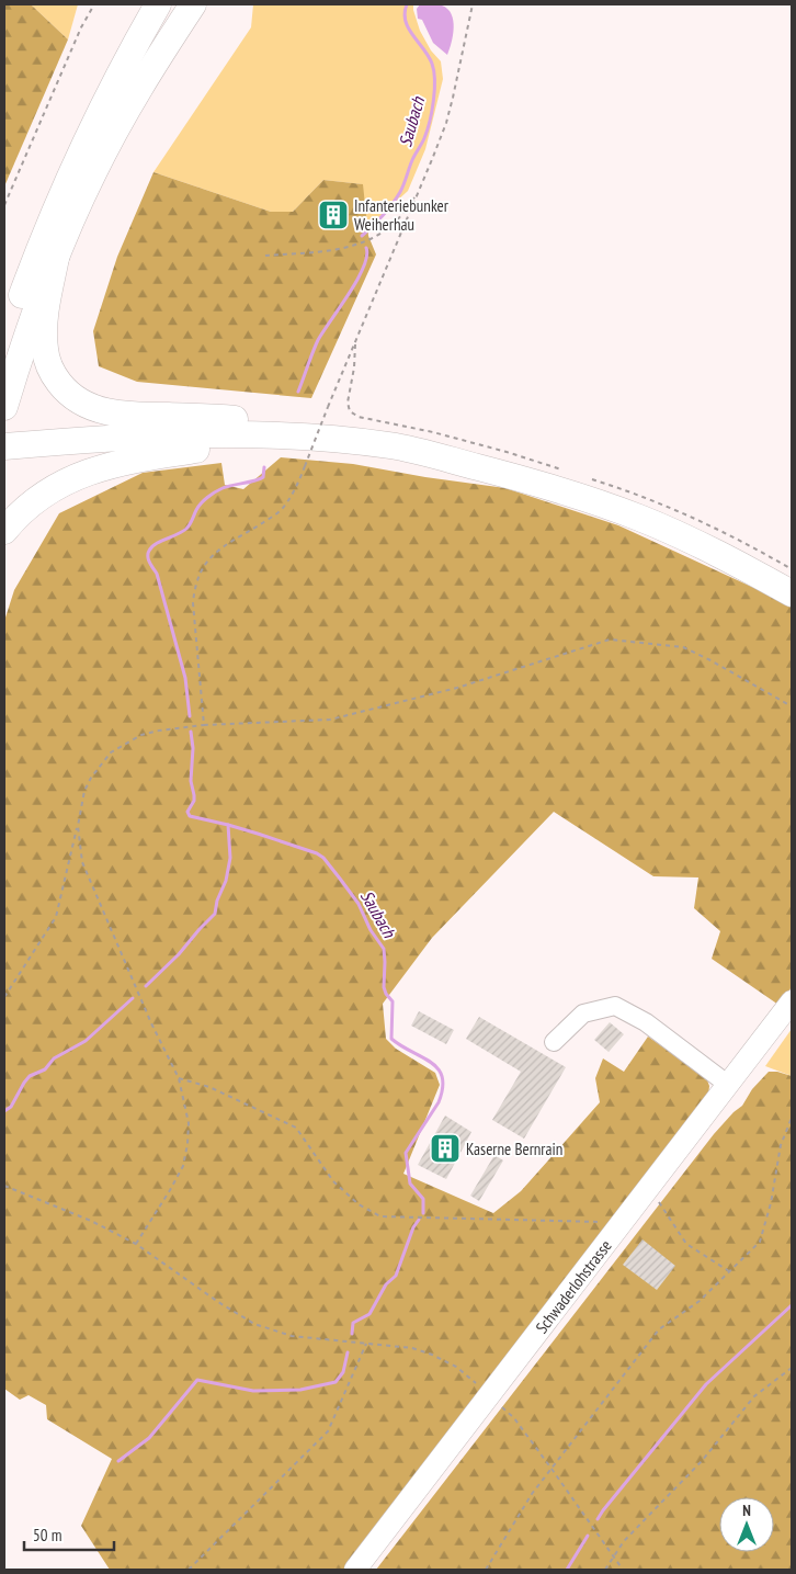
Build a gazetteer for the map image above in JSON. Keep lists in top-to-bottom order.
{
  "streets": {
    "main road": ["Schwaderlohstrasse"]
  },
  "water": ["Saubach"],
  "places": {
    "building": ["Infanteriebunker Weiherhau", "Kaserne Bernrain"]
  },
  "scale_bar": "50 m",
  "north": "top"
}
